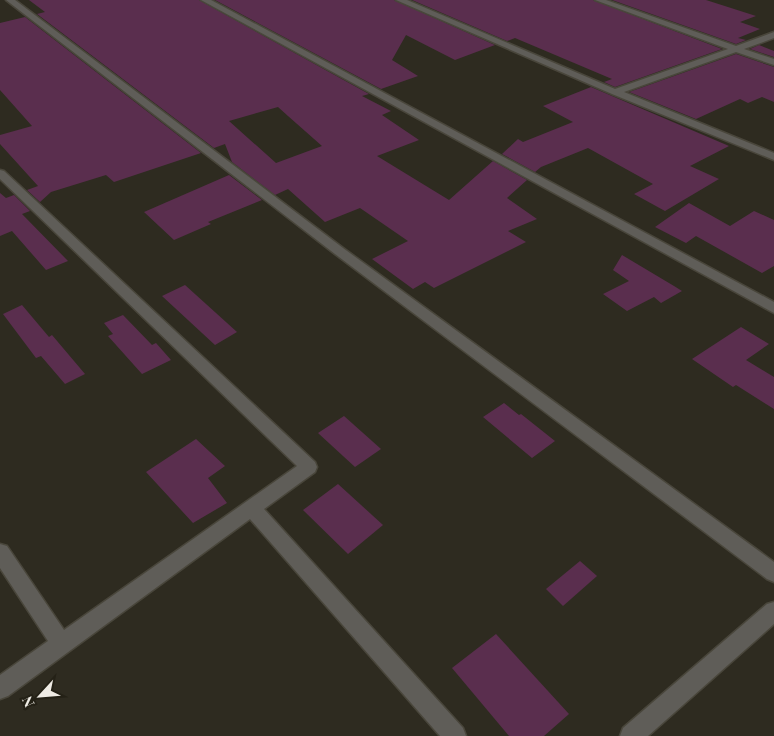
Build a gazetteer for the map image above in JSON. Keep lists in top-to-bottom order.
{
  "north": "bottom left"
}
